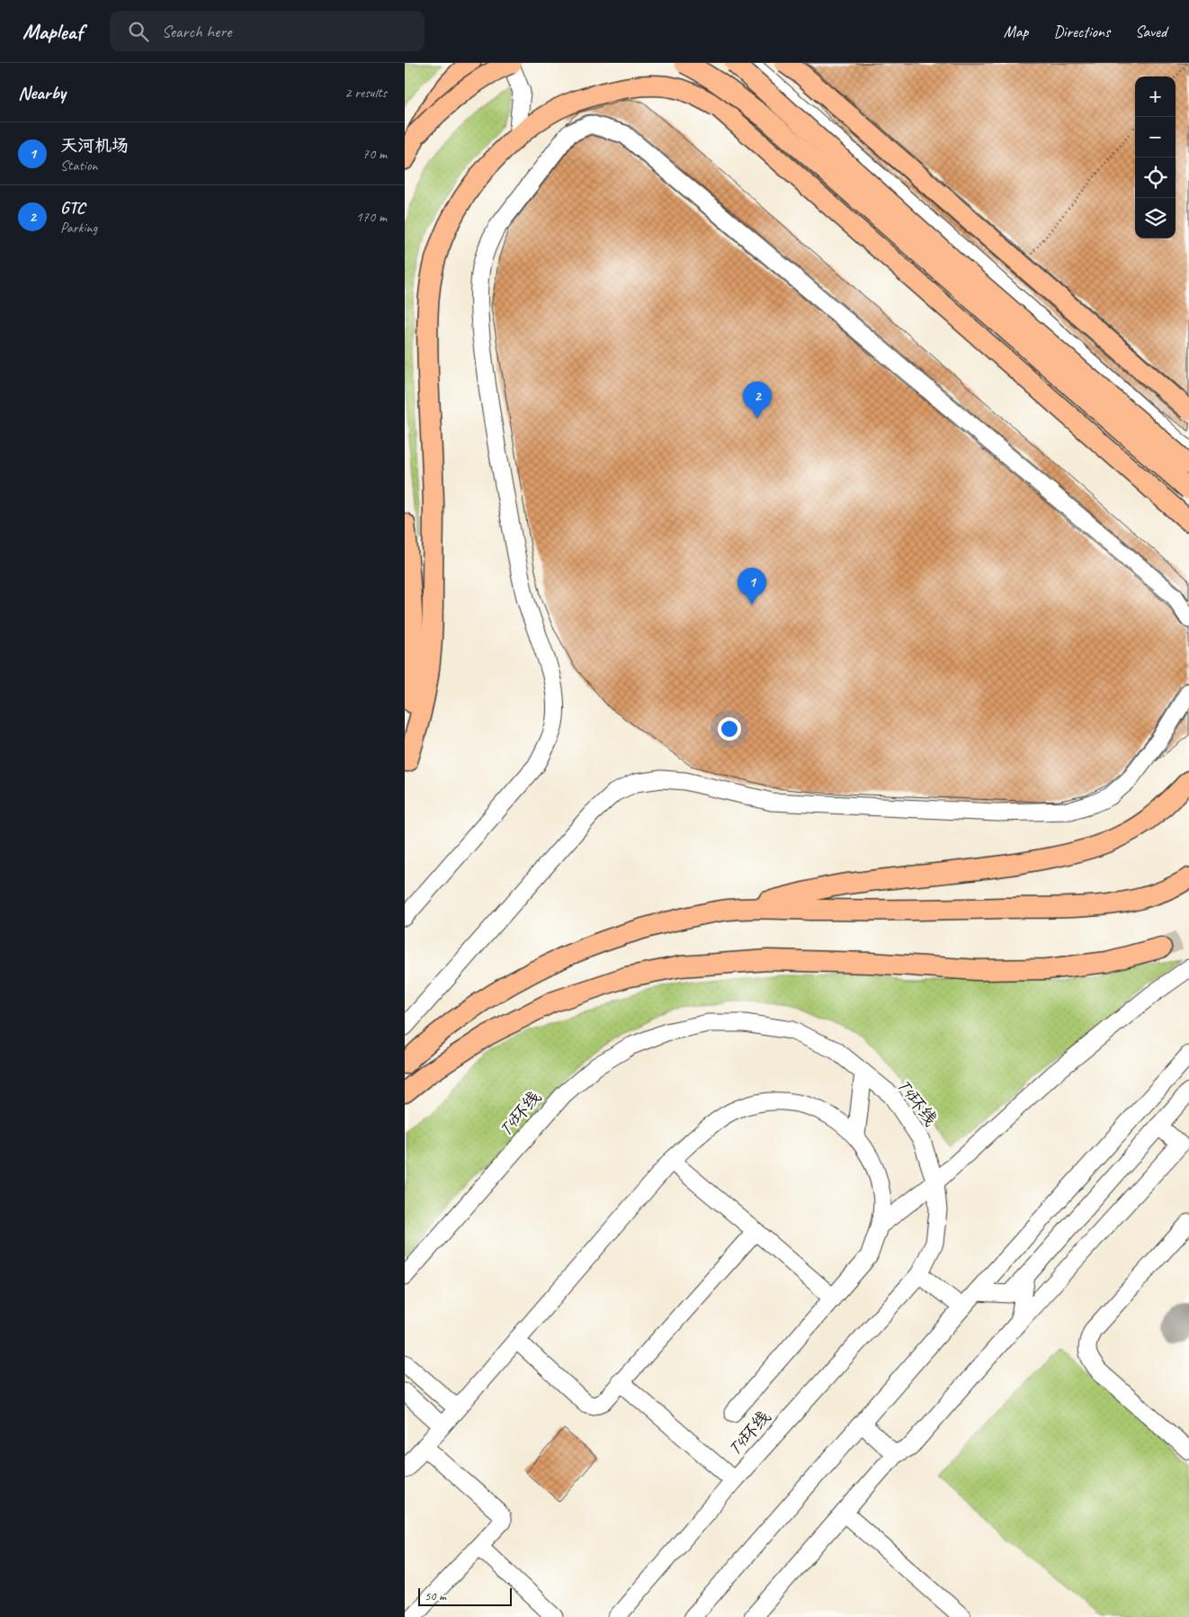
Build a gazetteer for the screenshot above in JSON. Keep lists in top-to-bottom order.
{
  "streets": {
    "street": ["T4环线"]
  },
  "scale_bar": "50 m",
  "page": {
    "header": "Mapleaf",
    "search": "Search here",
    "nav": ["Map", "Directions", "Saved"],
    "heading": ["Nearby", "2 results"],
    "map_buttons": ["+", "−"],
    "list": [
      {
        "mark": "1",
        "name": "天河机场",
        "note": "Station",
        "value": "70 m"
      },
      {
        "mark": "2",
        "name": "GTC",
        "note": "Parking",
        "value": "170 m"
      }
    ],
    "pins": ["2", "1"],
    "scale": "50 m"
  }
}
